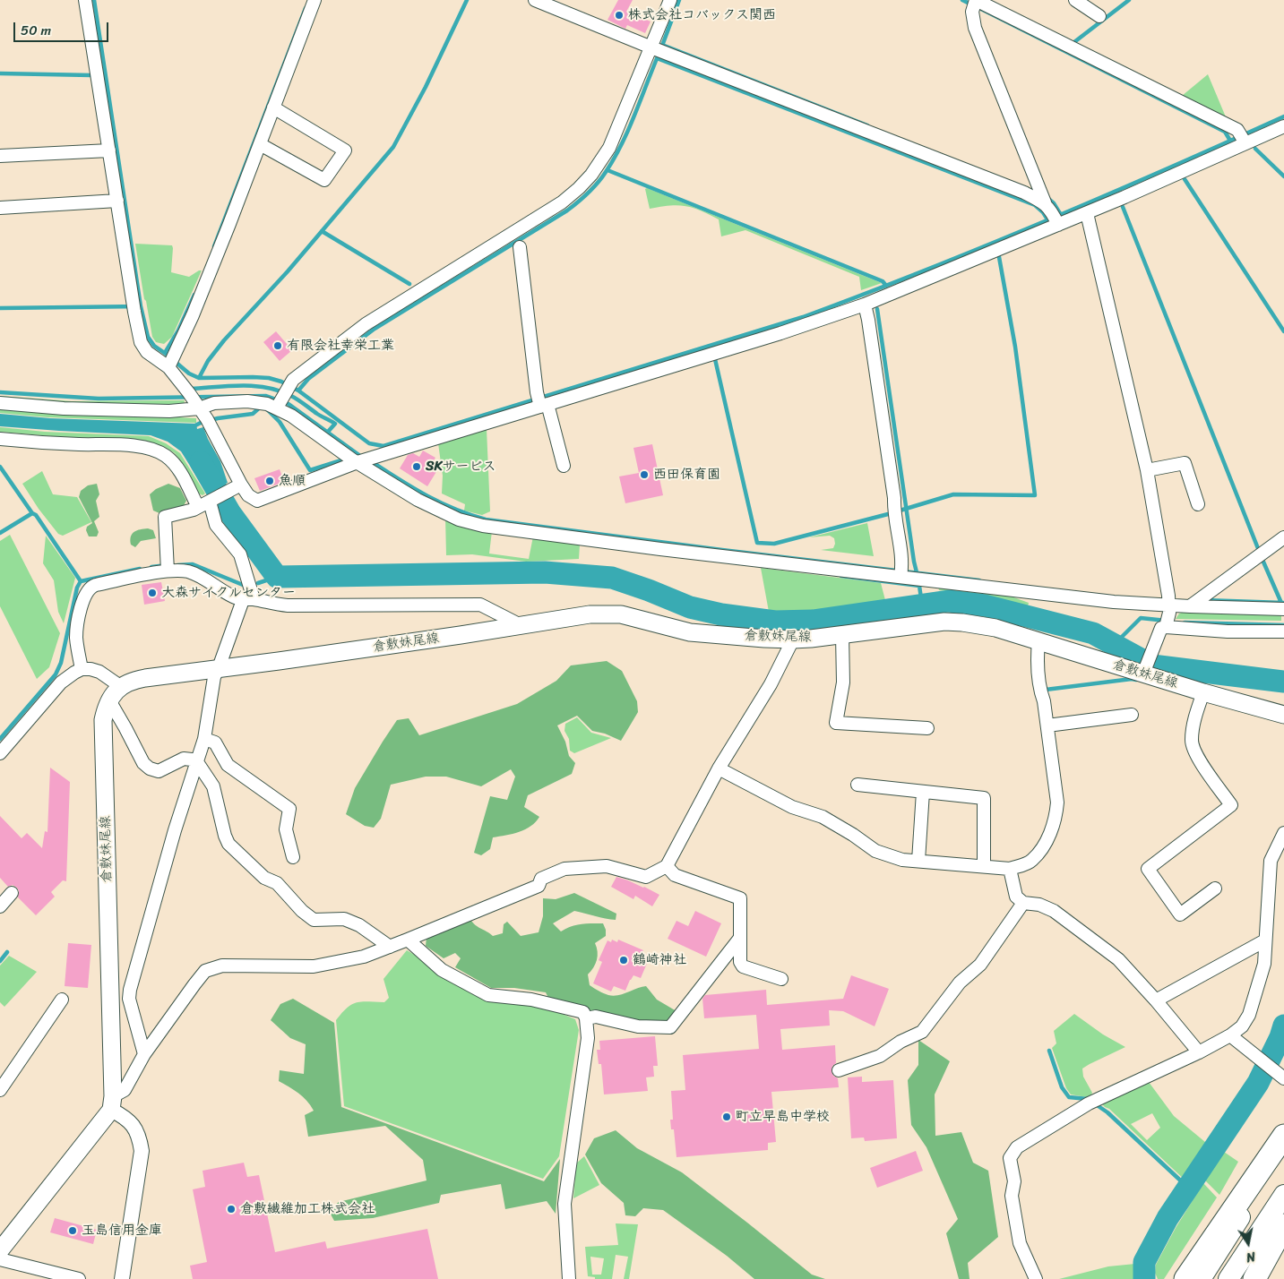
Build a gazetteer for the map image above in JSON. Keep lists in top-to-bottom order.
{
  "streets": {
    "main road": ["倉敷妹尾線"]
  },
  "places": [
    "株式会社コバックス関西",
    "有限会社幸栄工業",
    "SKサービス",
    "西田保育園",
    "魚順",
    "大森サイクルセンター",
    "鶴崎神社",
    "町立早島中学校",
    "倉敷繊維加工株式会社",
    "玉島信用金庫"
  ],
  "scale_bar": "50 m",
  "north": "bottom"
}
